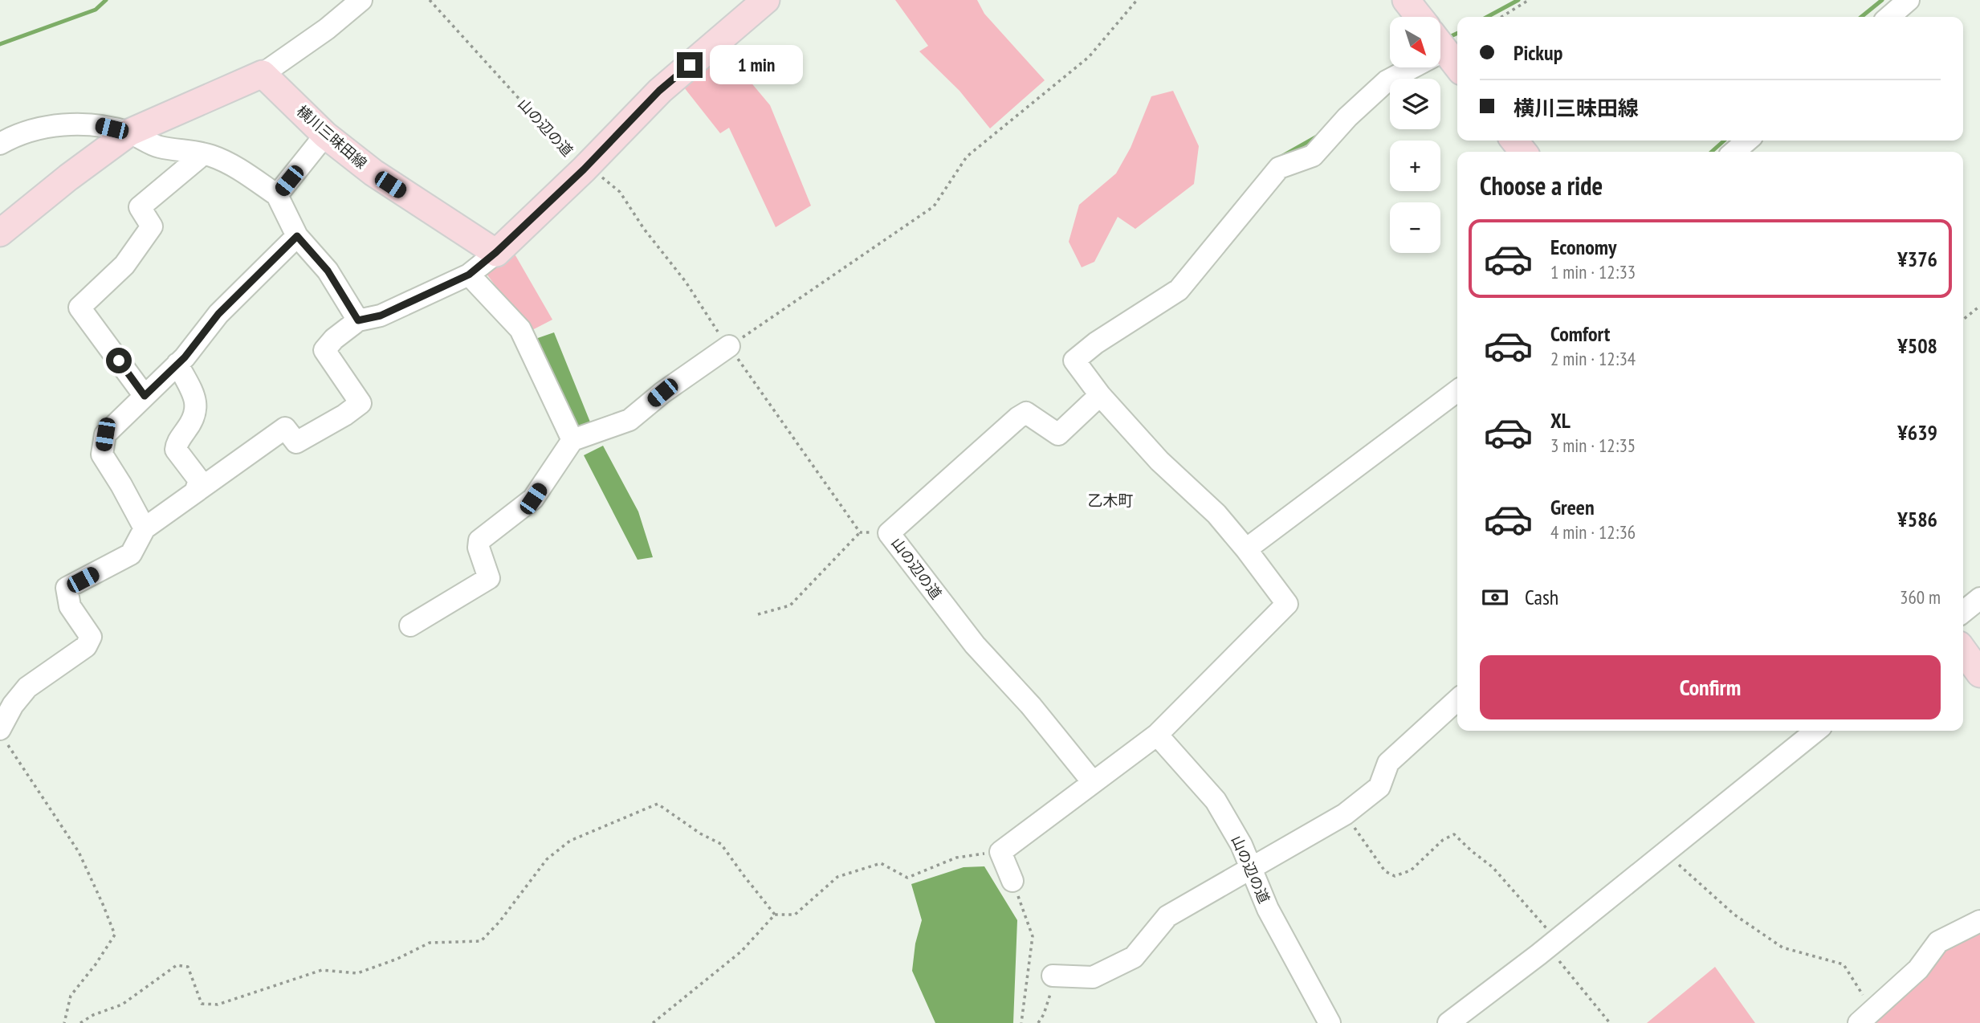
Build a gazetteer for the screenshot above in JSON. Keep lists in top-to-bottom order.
{
  "streets": {
    "main road": ["横川三昧田線"],
    "street": ["山の辺の道"]
  },
  "districts": ["乙木町"],
  "north": "bottom right",
  "page": {
    "map_buttons": ["+", "−"],
    "banner": ["Pickup", "横川三昧田線"],
    "bubble": "1 min",
    "heading": "Choose a ride",
    "list": [
      {
        "name": "Economy",
        "note": "1 min · 12:33",
        "value": "¥376"
      },
      {
        "name": "Comfort",
        "note": "2 min · 12:34",
        "value": "¥508"
      },
      {
        "name": "XL",
        "note": "3 min · 12:35",
        "value": "¥639"
      },
      {
        "name": "Green",
        "note": "4 min · 12:36",
        "value": "¥586"
      }
    ],
    "pay": ["Cash", "360 m"],
    "buttons": "Confirm"
  }
}
